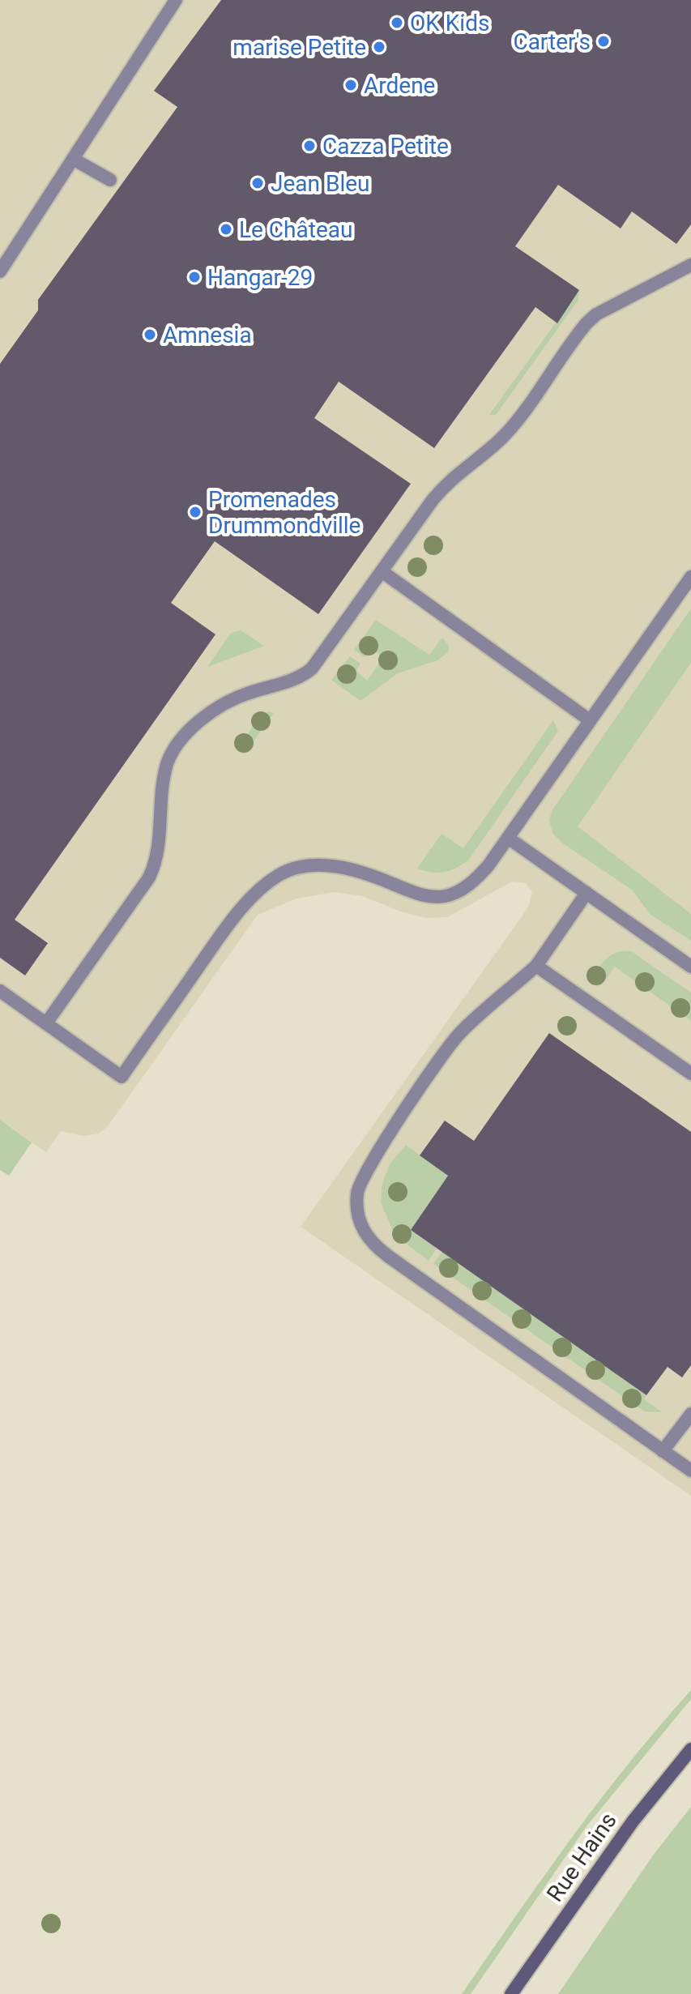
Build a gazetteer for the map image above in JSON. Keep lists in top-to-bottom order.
{
  "streets": {
    "street": ["Rue Hains"]
  },
  "places": [
    "OK Kids",
    "Carter's",
    "marise Petite",
    "Ardene",
    "Cazza Petite",
    "Jean Bleu",
    "Le Château",
    "Hangar-29",
    "Amnesia",
    "Promenades Drummondville"
  ]
}
